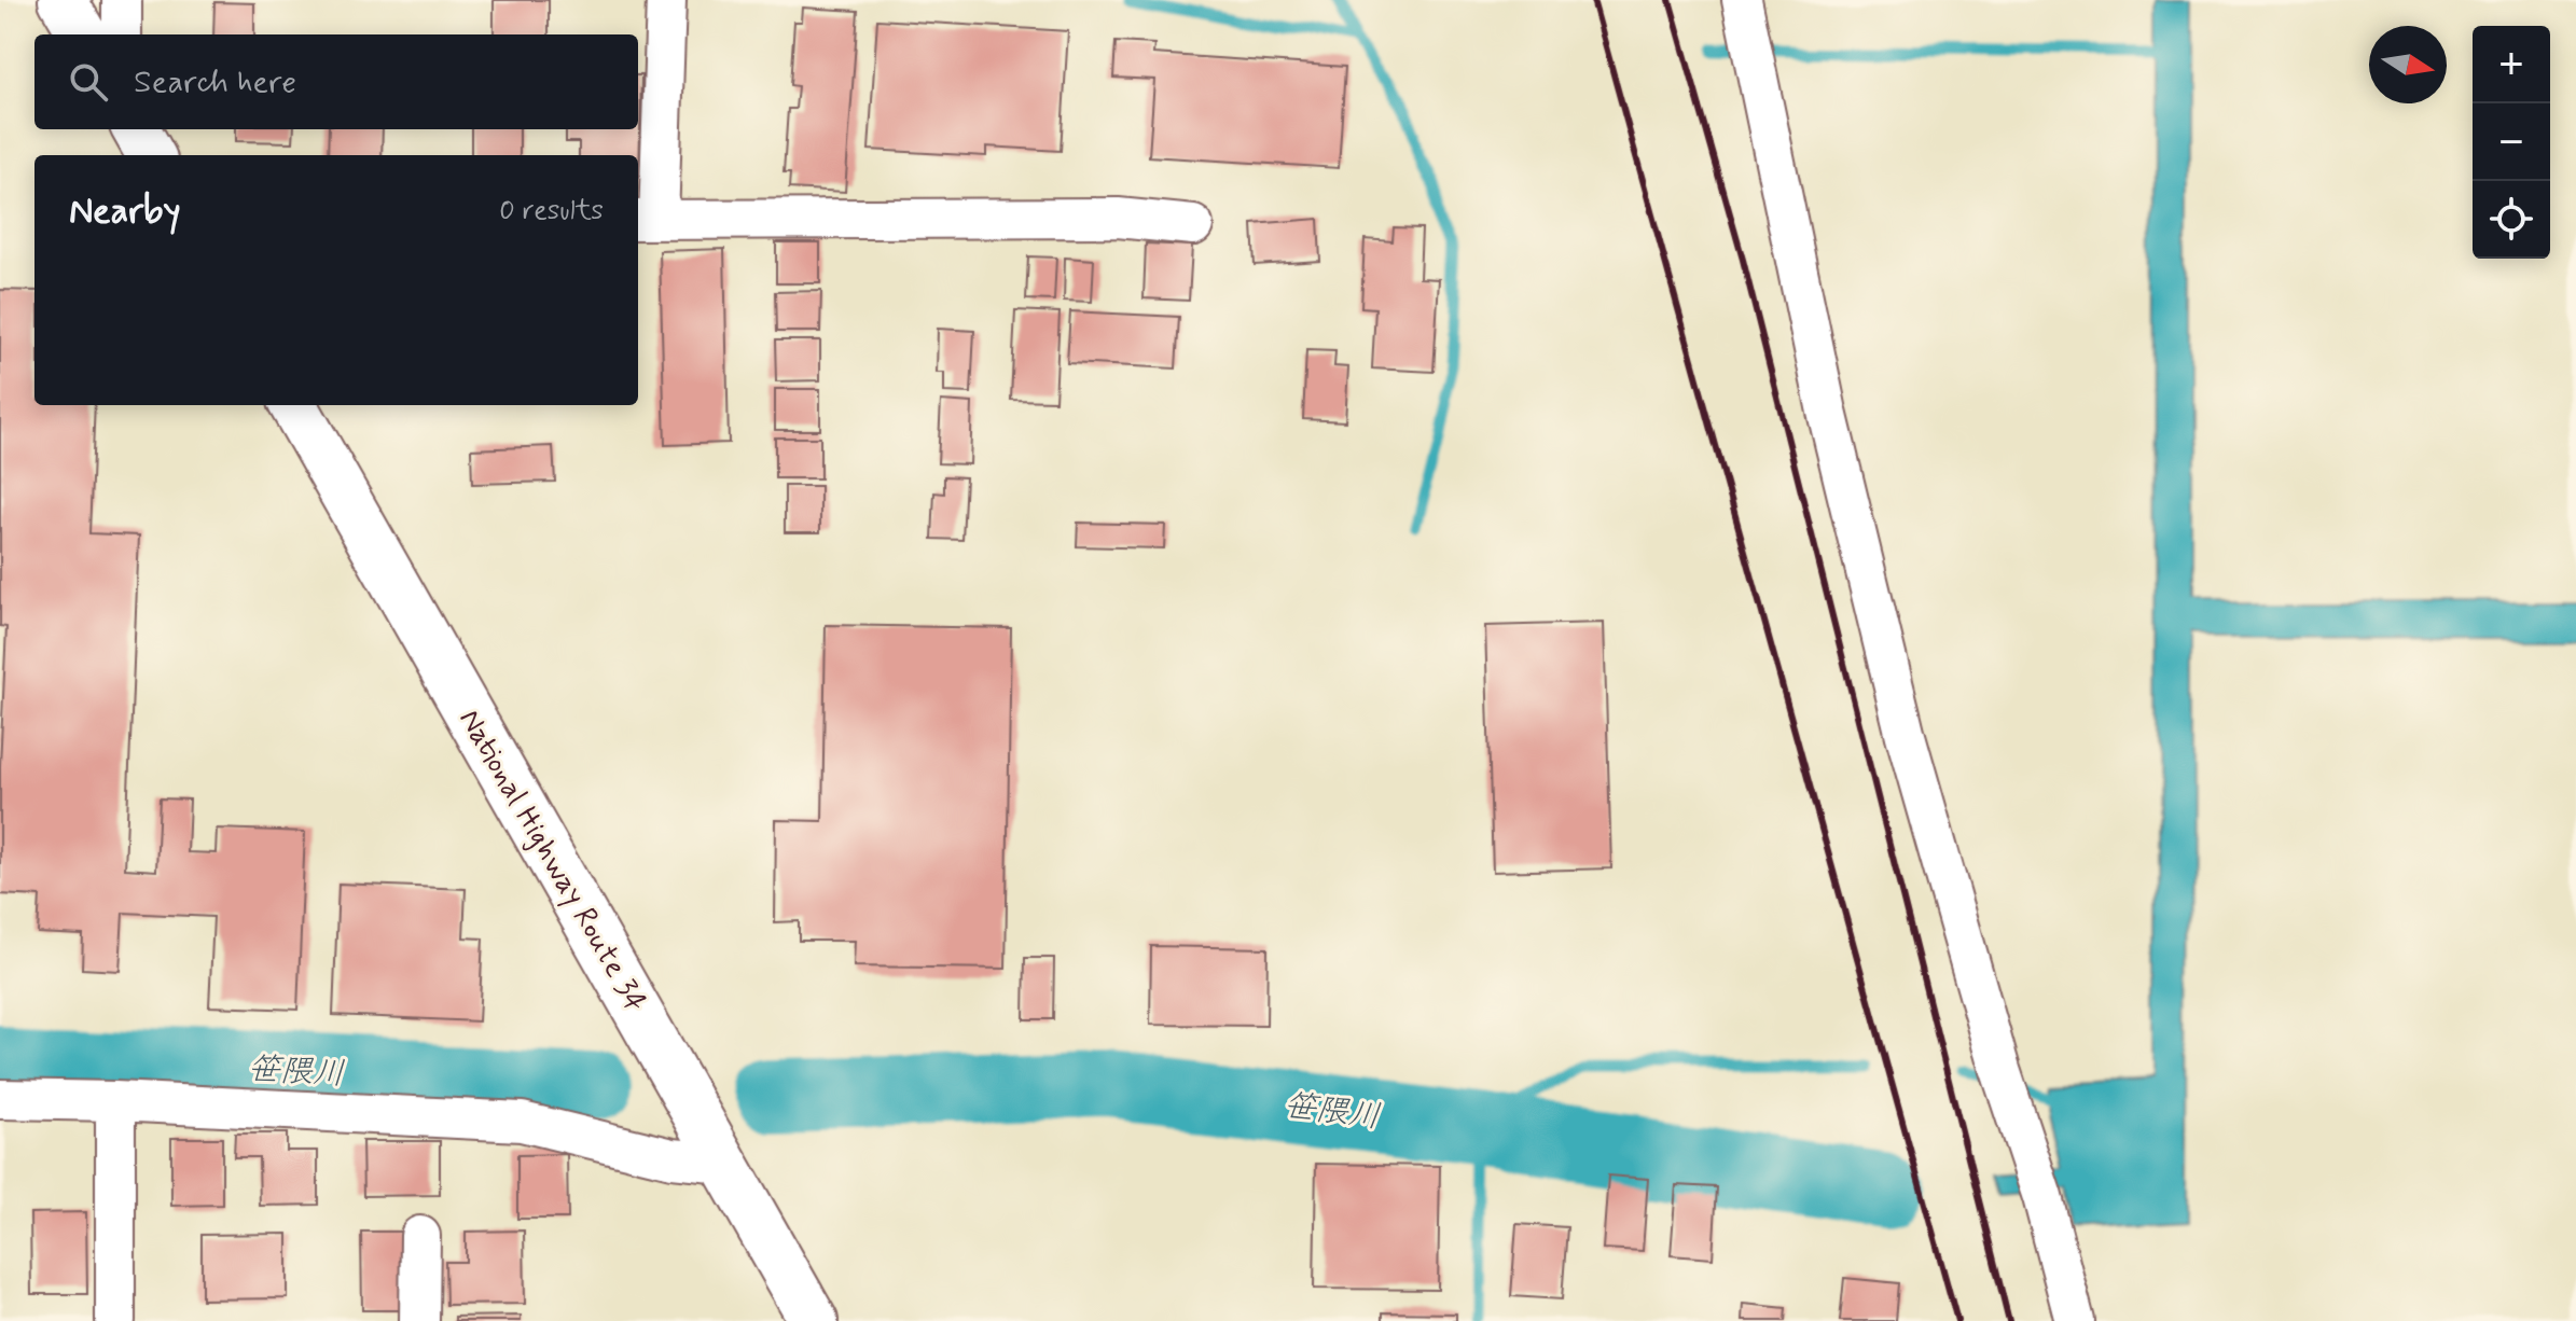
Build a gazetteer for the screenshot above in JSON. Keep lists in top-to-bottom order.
{
  "streets": {
    "highway": ["National Highway Route 34"]
  },
  "water": ["笹隈川"],
  "north": "right",
  "page": {
    "map_buttons": ["+", "−"],
    "search": "Search here",
    "heading": ["Nearby", "0 results"]
  }
}
